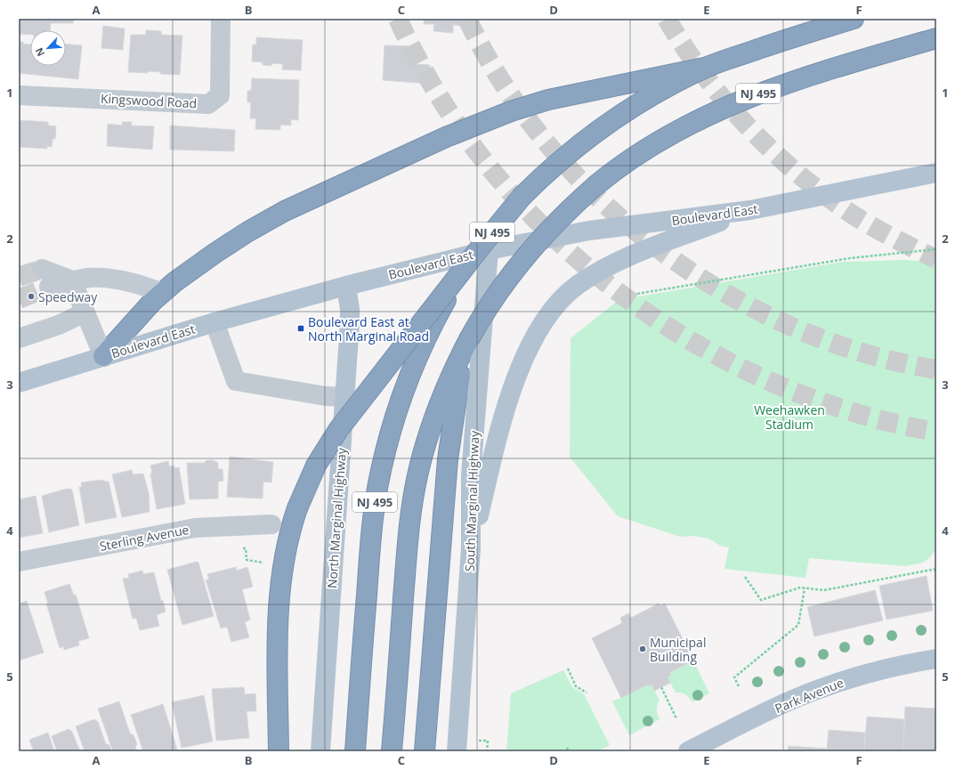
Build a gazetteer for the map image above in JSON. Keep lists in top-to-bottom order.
{
  "streets": {
    "highway": ["NJ 495"],
    "main road": [
      "Boulevard East",
      "South Marginal Highway",
      "North Marginal Highway",
      "Park Avenue"
    ],
    "street": ["Kingswood Road", "Sterling Avenue"]
  },
  "crossings": [
    ["Boulevard East", "South Marginal Highway"],
    ["Boulevard East", "North Marginal Highway"]
  ],
  "parks": ["Weehawken Stadium"],
  "places": {
    "other": ["Speedway", "Municipal Building"],
    "transit": ["Boulevard East at North Marginal Road"]
  },
  "north": "bottom left",
  "grid": {
    "columns": [
      "A",
      "B",
      "C",
      "D",
      "E",
      "F"
    ],
    "rows": [
      "1",
      "2",
      "3",
      "4",
      "5"
    ]
  }
}
